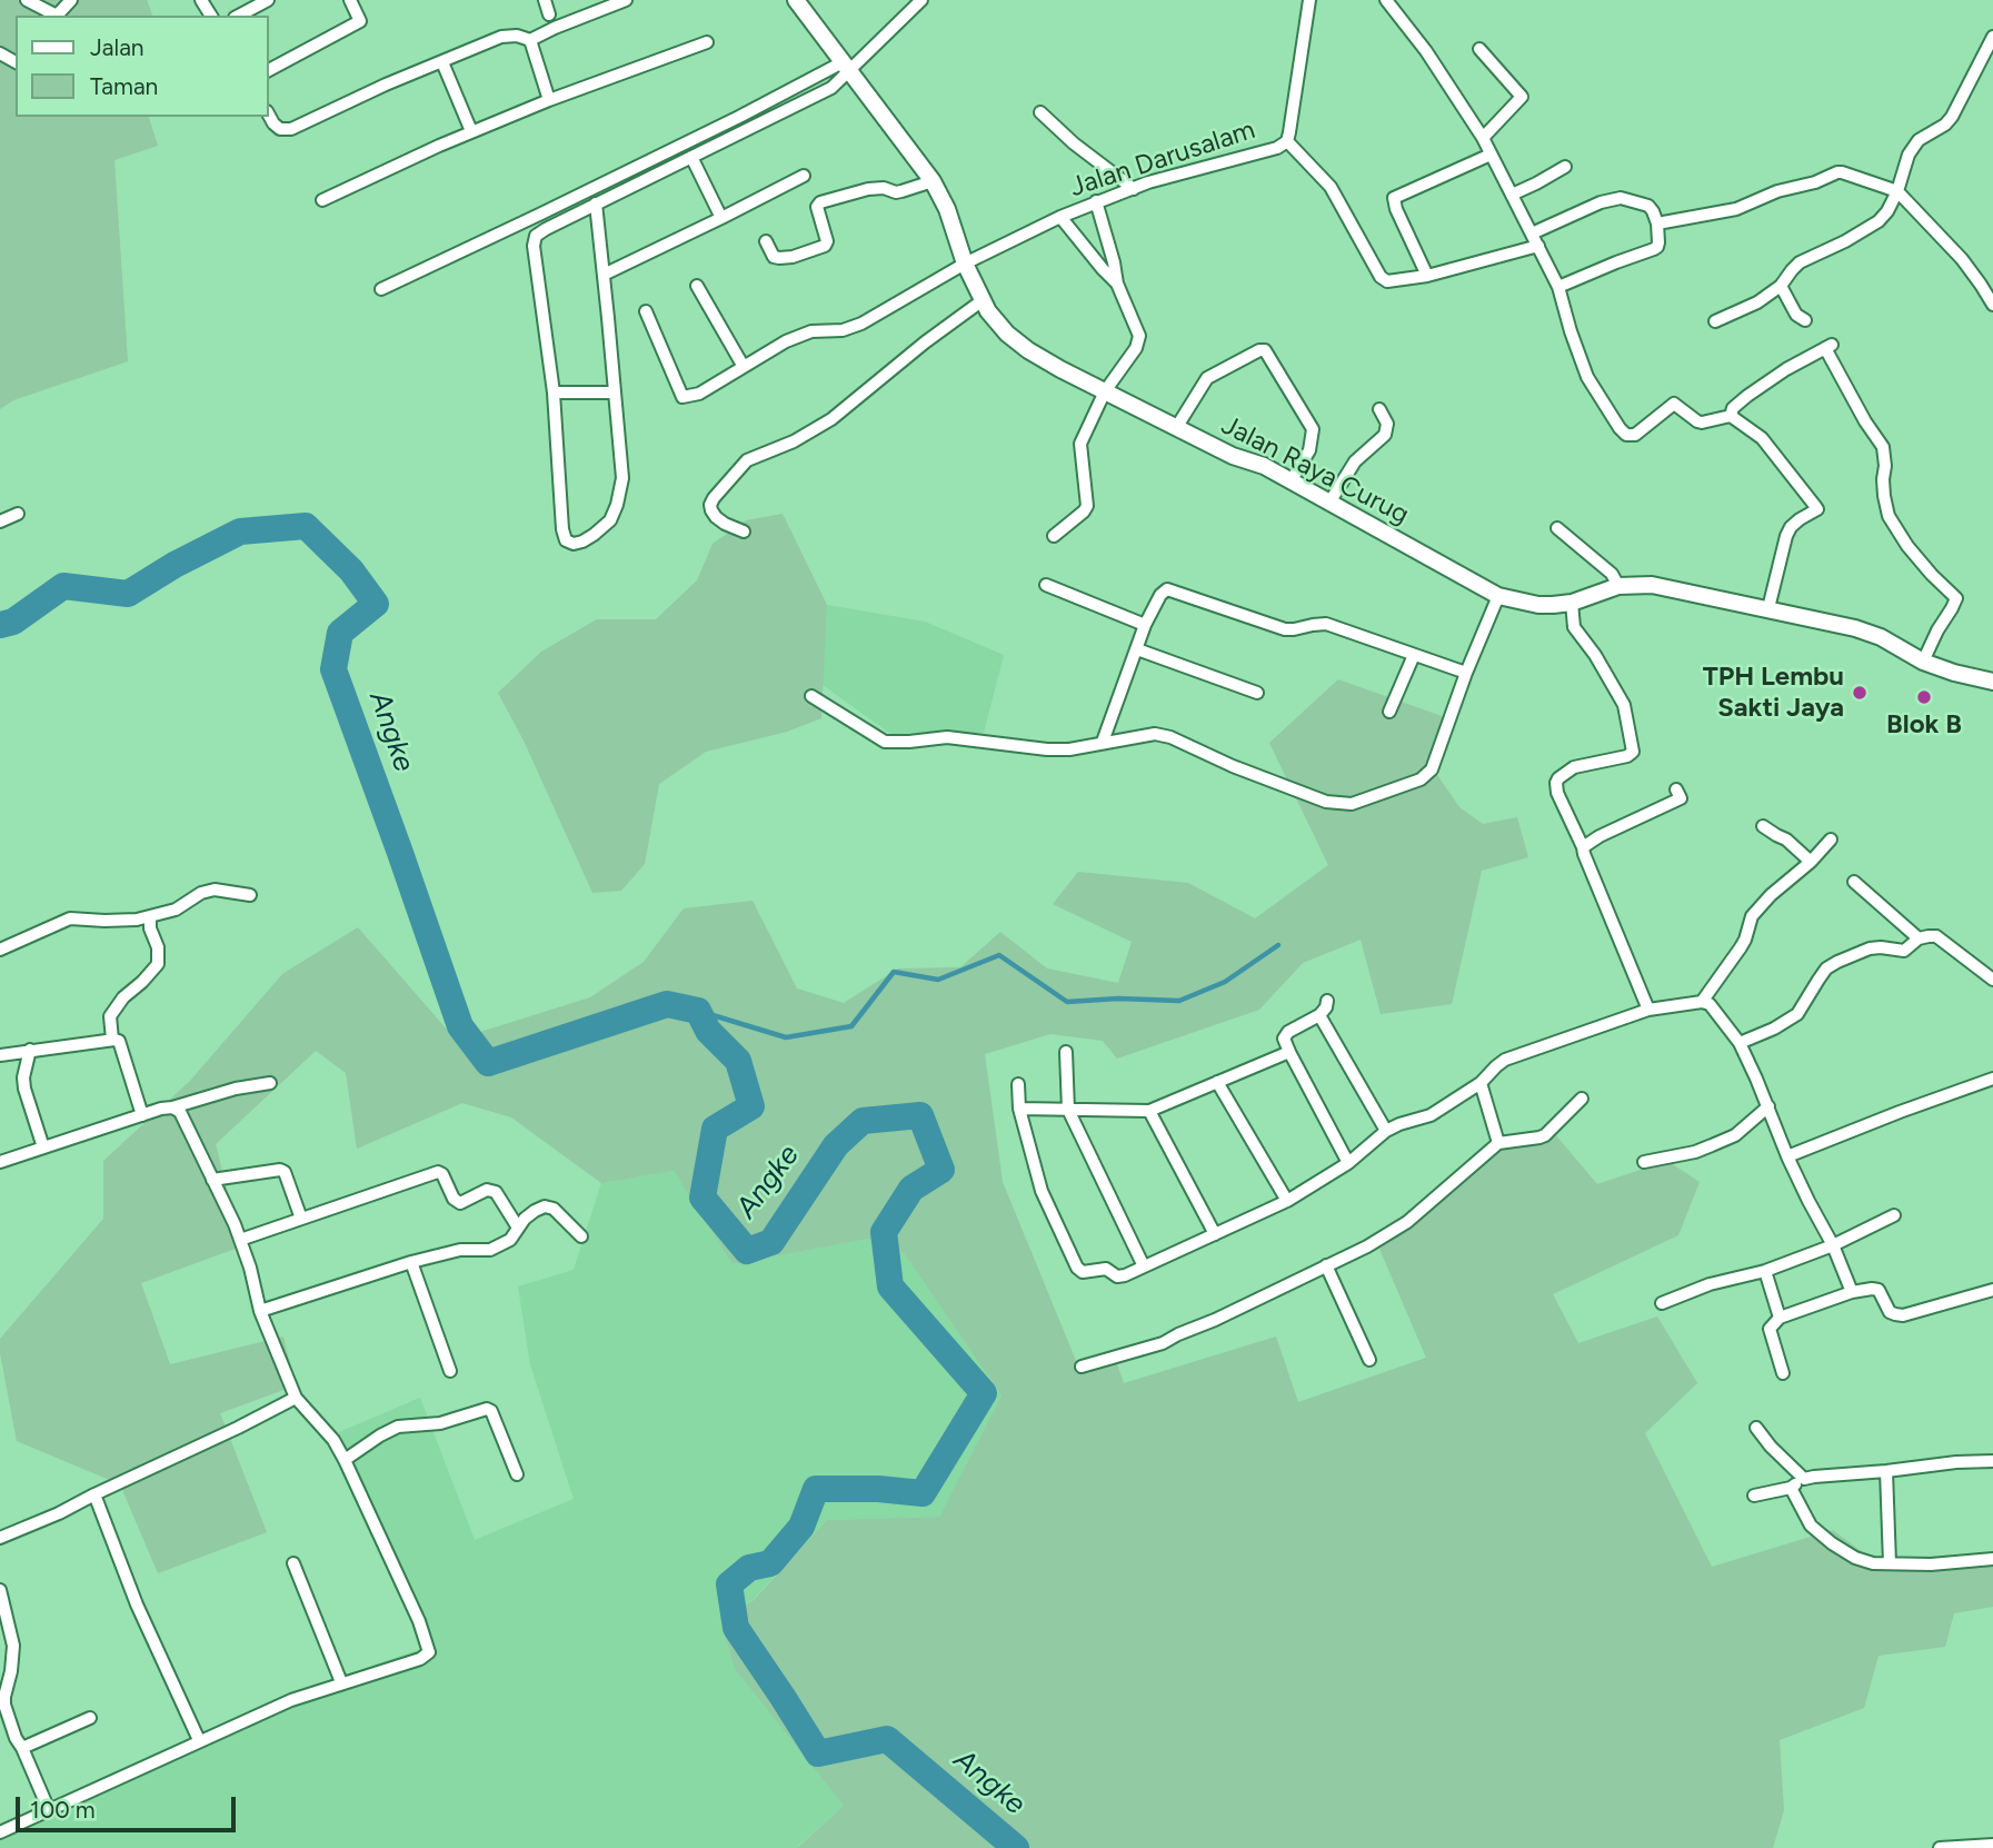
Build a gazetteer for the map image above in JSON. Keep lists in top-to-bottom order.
{
  "streets": {
    "main road": ["Jalan Raya Curug"],
    "street": ["Jalan Darusalam"]
  },
  "crossings": [
    ["Jalan Darusalam", "Jalan Raya Curug"]
  ],
  "water": ["Angke"],
  "places": ["TPH Lembu Sakti Jaya", "Blok B"],
  "legend": ["Jalan", "Taman"],
  "scale_bar": "100 m"
}
